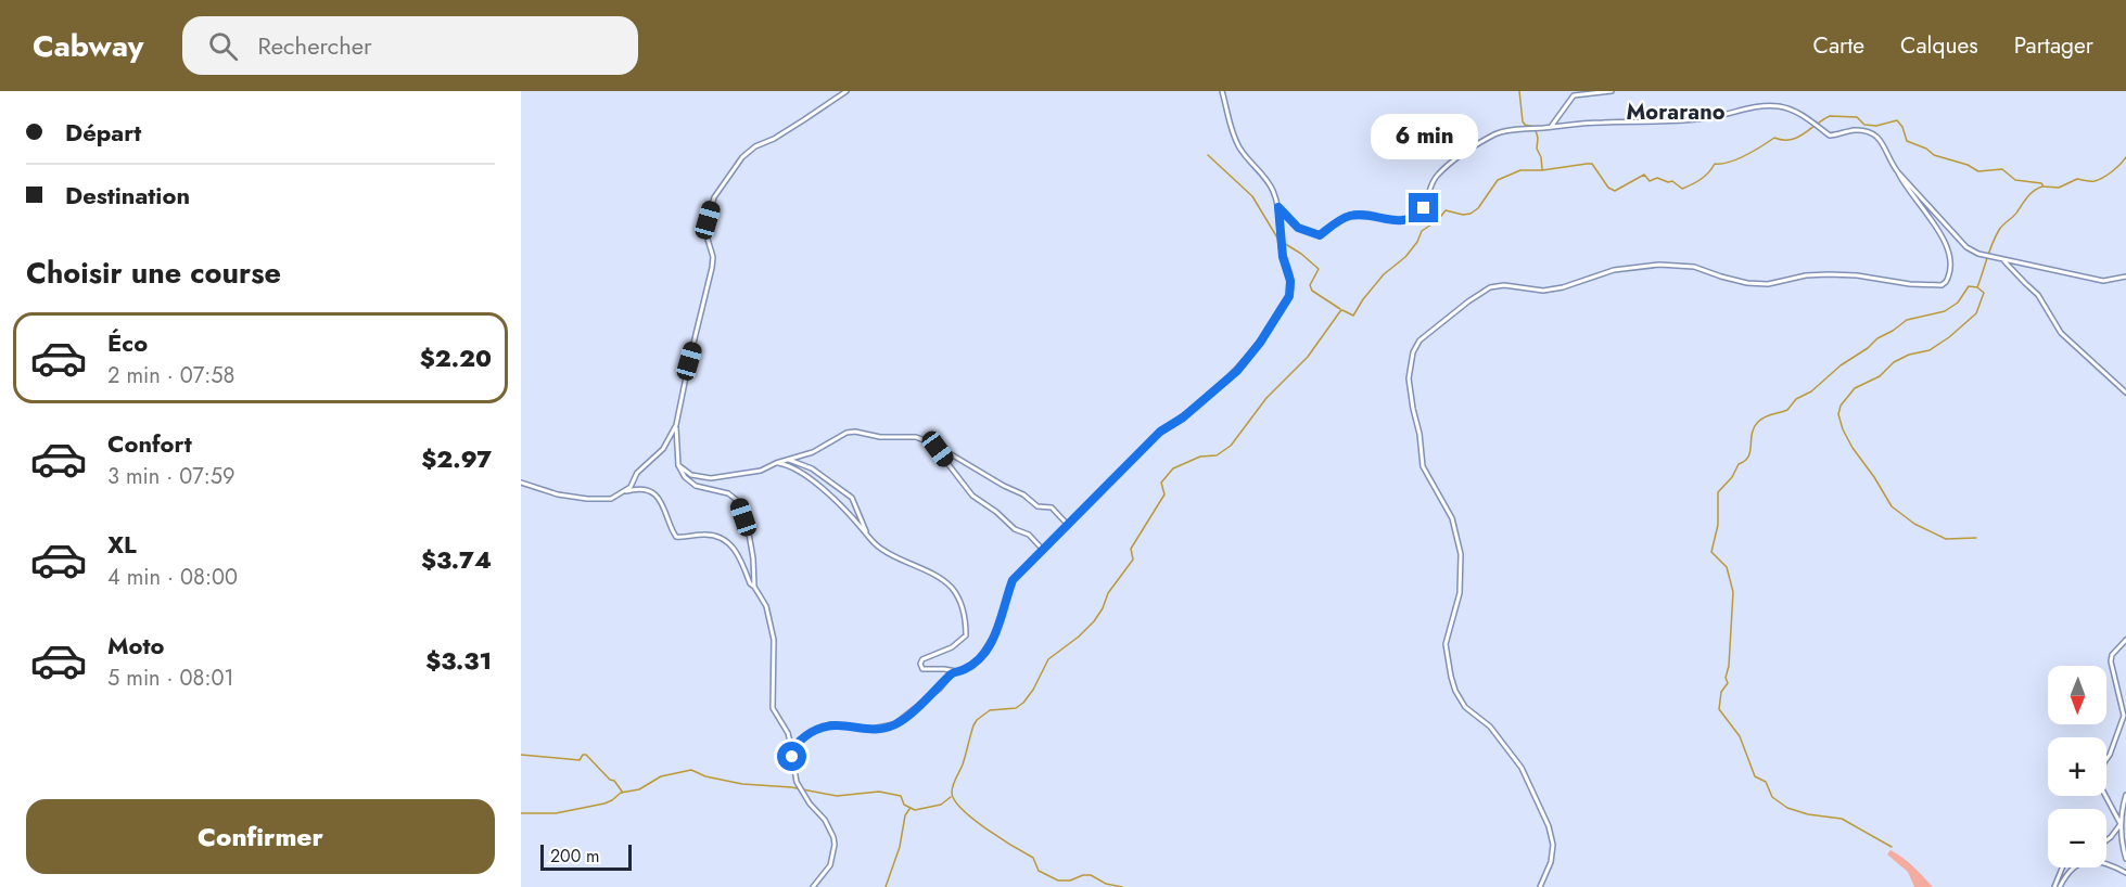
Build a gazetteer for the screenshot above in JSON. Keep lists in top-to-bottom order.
{
  "districts": ["Morarano"],
  "scale_bar": "200 m",
  "north": "bottom",
  "page": {
    "header": "Cabway",
    "search": "Rechercher",
    "nav": ["Carte", "Calques", "Partager"],
    "banner": ["Départ", "Destination"],
    "bubble": "6 min",
    "heading": "Choisir une course",
    "list": [
      {
        "name": "Éco",
        "note": "2 min · 07:58",
        "value": "$2.20"
      },
      {
        "name": "Confort",
        "note": "3 min · 07:59",
        "value": "$2.97"
      },
      {
        "name": "XL",
        "note": "4 min · 08:00",
        "value": "$3.74"
      },
      {
        "name": "Moto",
        "note": "5 min · 08:01",
        "value": "$3.31"
      }
    ],
    "map_buttons": ["+", "−"],
    "buttons": "Confirmer",
    "scale": "200 m"
  }
}
